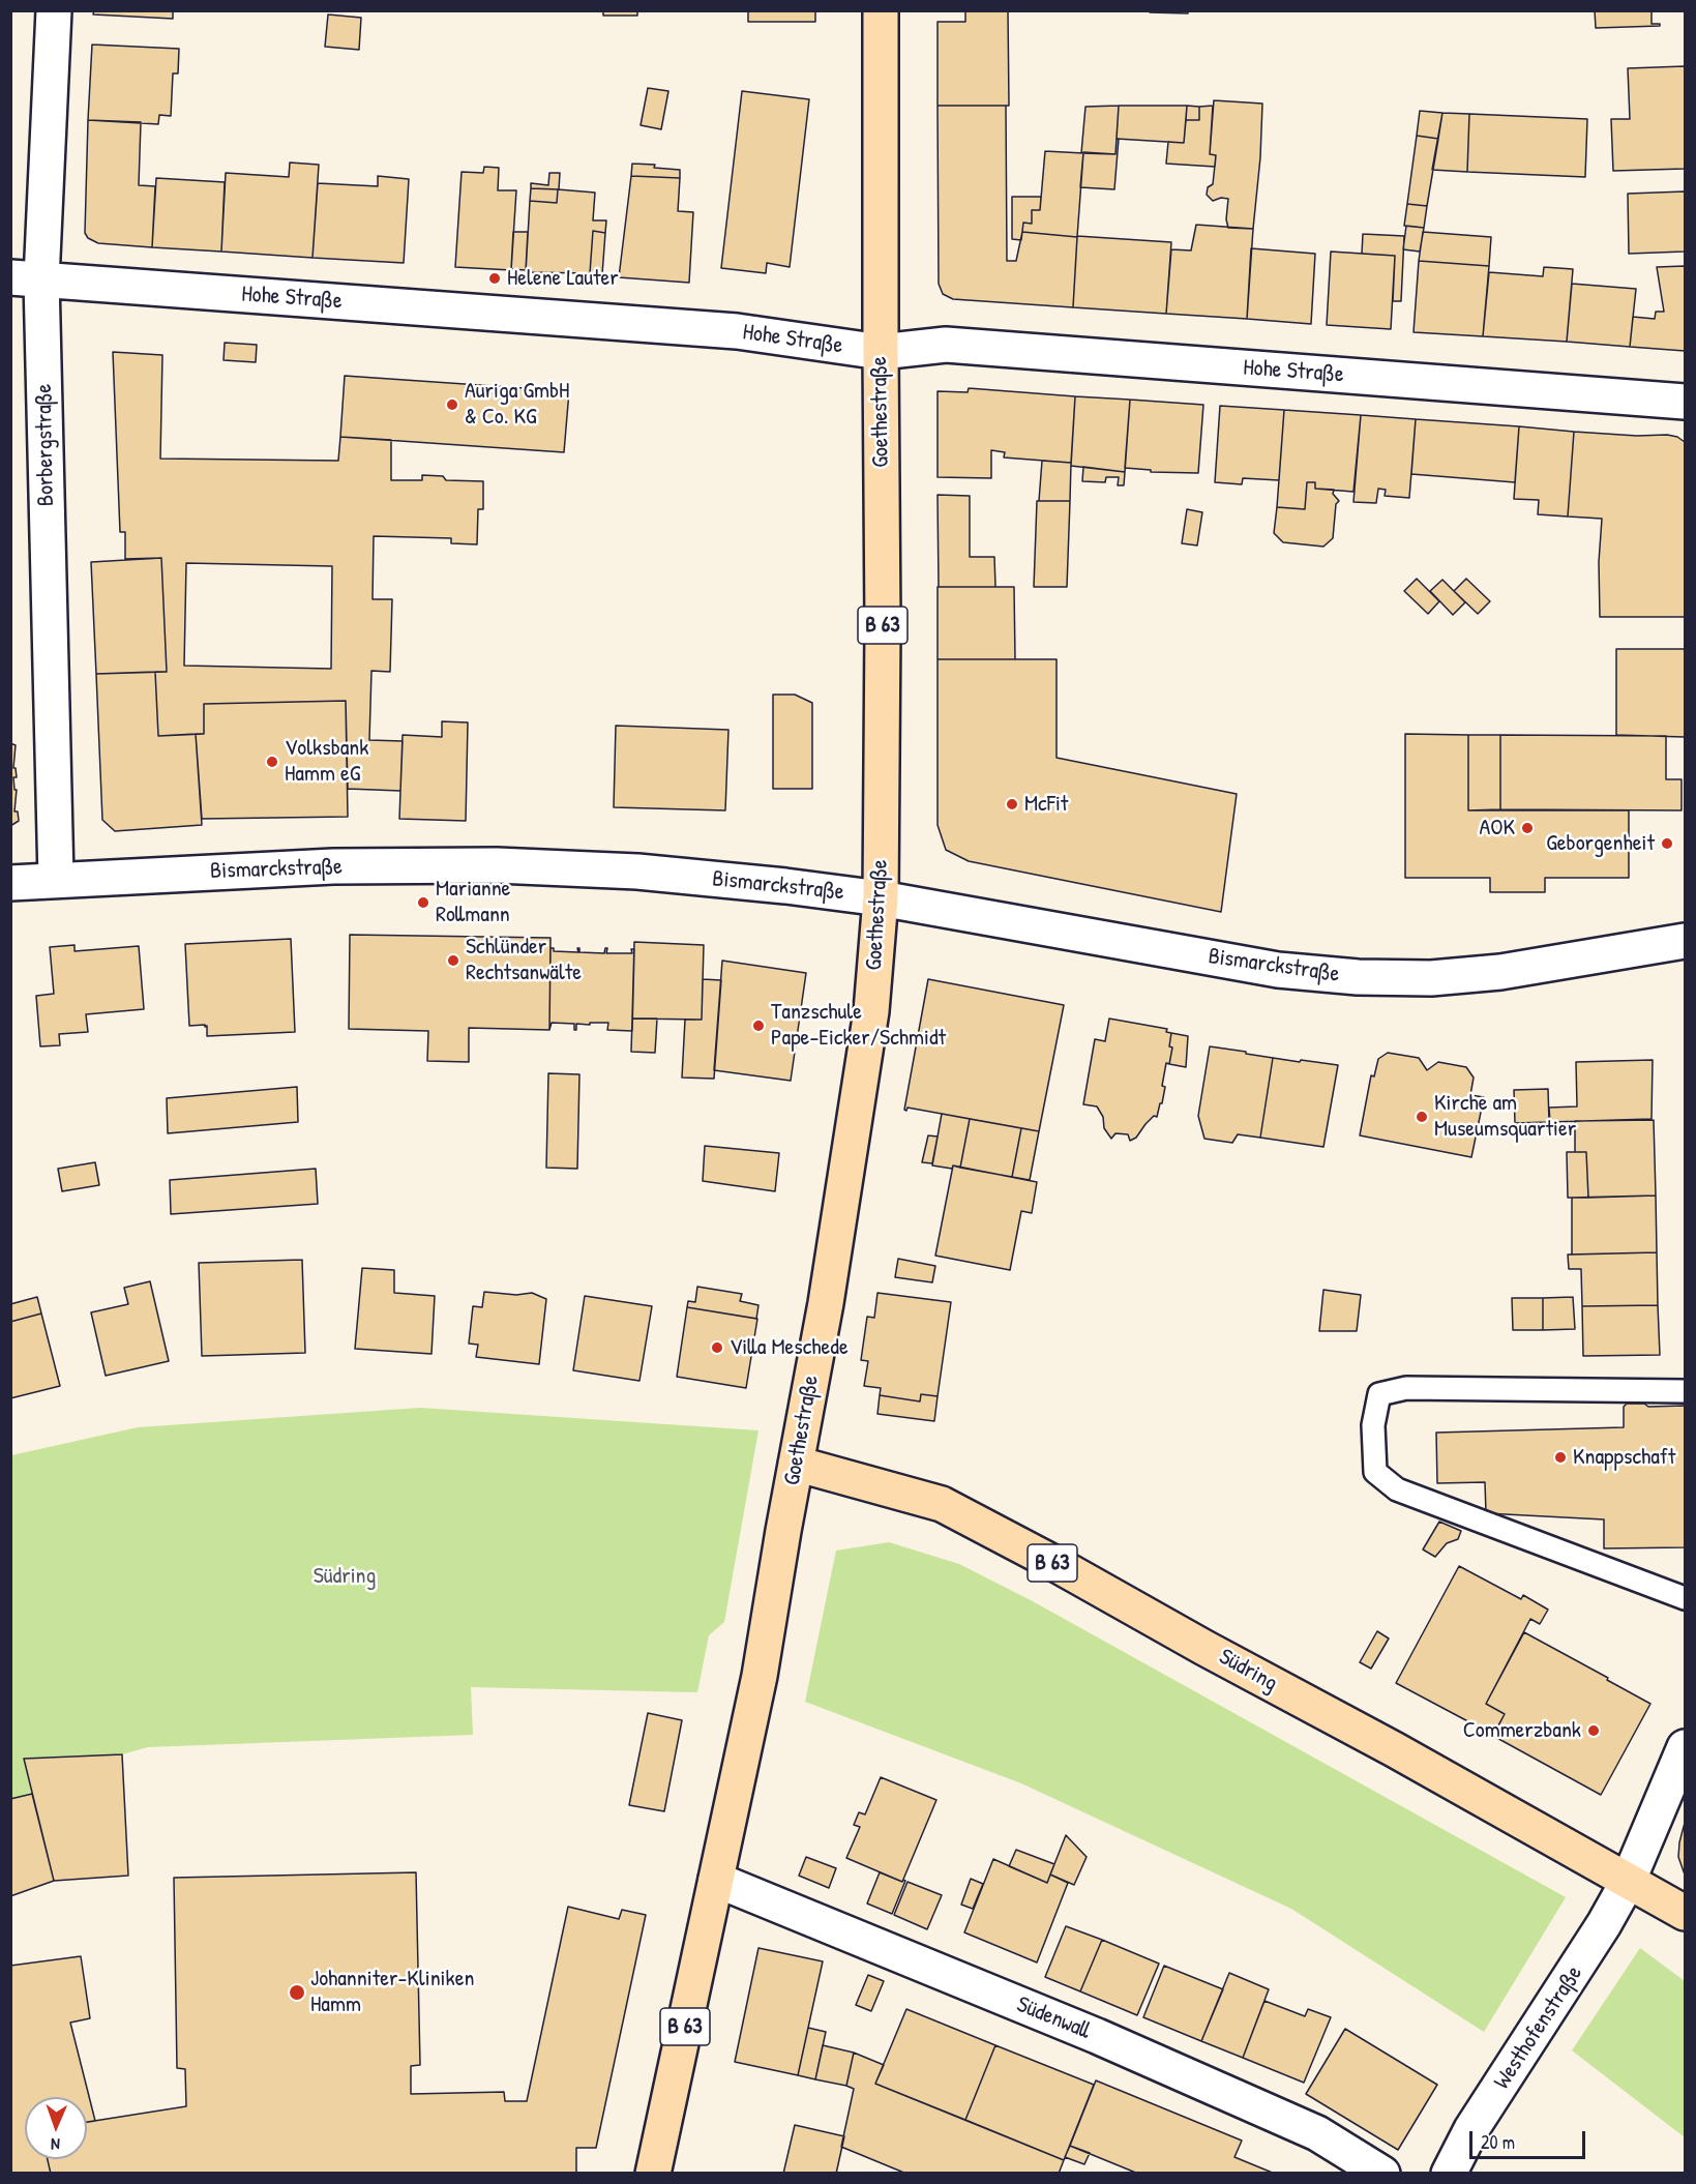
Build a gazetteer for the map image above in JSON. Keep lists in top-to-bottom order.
{
  "streets": {
    "main road": ["Goethestraße", "B 63", "Südring"],
    "street": [
      "Hohe Straße",
      "Borbergstraße",
      "Bismarckstraße",
      "Südenwall",
      "Westhofenstraße"
    ]
  },
  "crossings": [
    ["Hohe Straße", "Goethestraße"],
    ["Hohe Straße", "Borbergstraße"],
    ["Goethestraße", "B 63"],
    ["Goethestraße", "Bismarckstraße"],
    ["Goethestraße", "Südring"],
    ["Goethestraße", "Südenwall"],
    ["Borbergstraße", "Bismarckstraße"],
    ["B 63", "Südenwall"],
    ["Südring", "Westhofenstraße"]
  ],
  "parks": ["Südring"],
  "places": [
    "Helene Lauter",
    "Auriga GmbH & Co. KG",
    "Volksbank Hamm eG",
    "McFit",
    "AOK",
    "Geborgenheit",
    "Marianne Rollmann",
    "Schlünder Rechtsanwälte",
    "Tanzschule Pape-Eicker/Schmidt",
    "Kirche am Museumsquartier",
    "Villa Meschede",
    "Knappschaft",
    "Commerzbank",
    "Johanniter-Kliniken Hamm"
  ],
  "scale_bar": "20 m",
  "north": "bottom"
}
